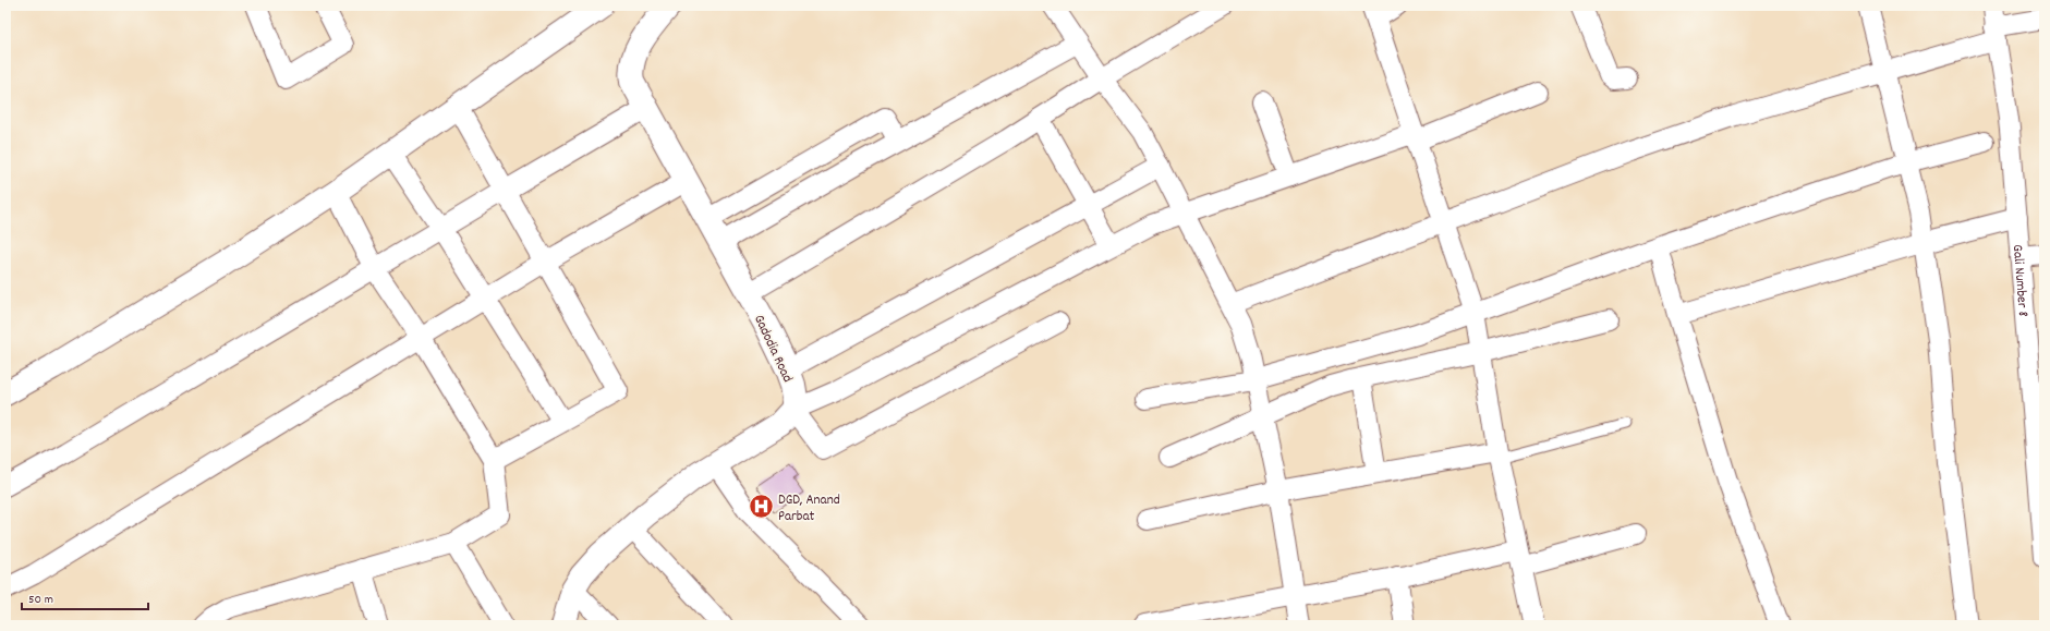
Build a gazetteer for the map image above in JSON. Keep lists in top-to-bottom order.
{
  "streets": {
    "street": ["Gali Number 8", "Gadodia Road"]
  },
  "places": {
    "hospital": ["DGD, Anand Parbat"]
  },
  "scale_bar": "50 m"
}
